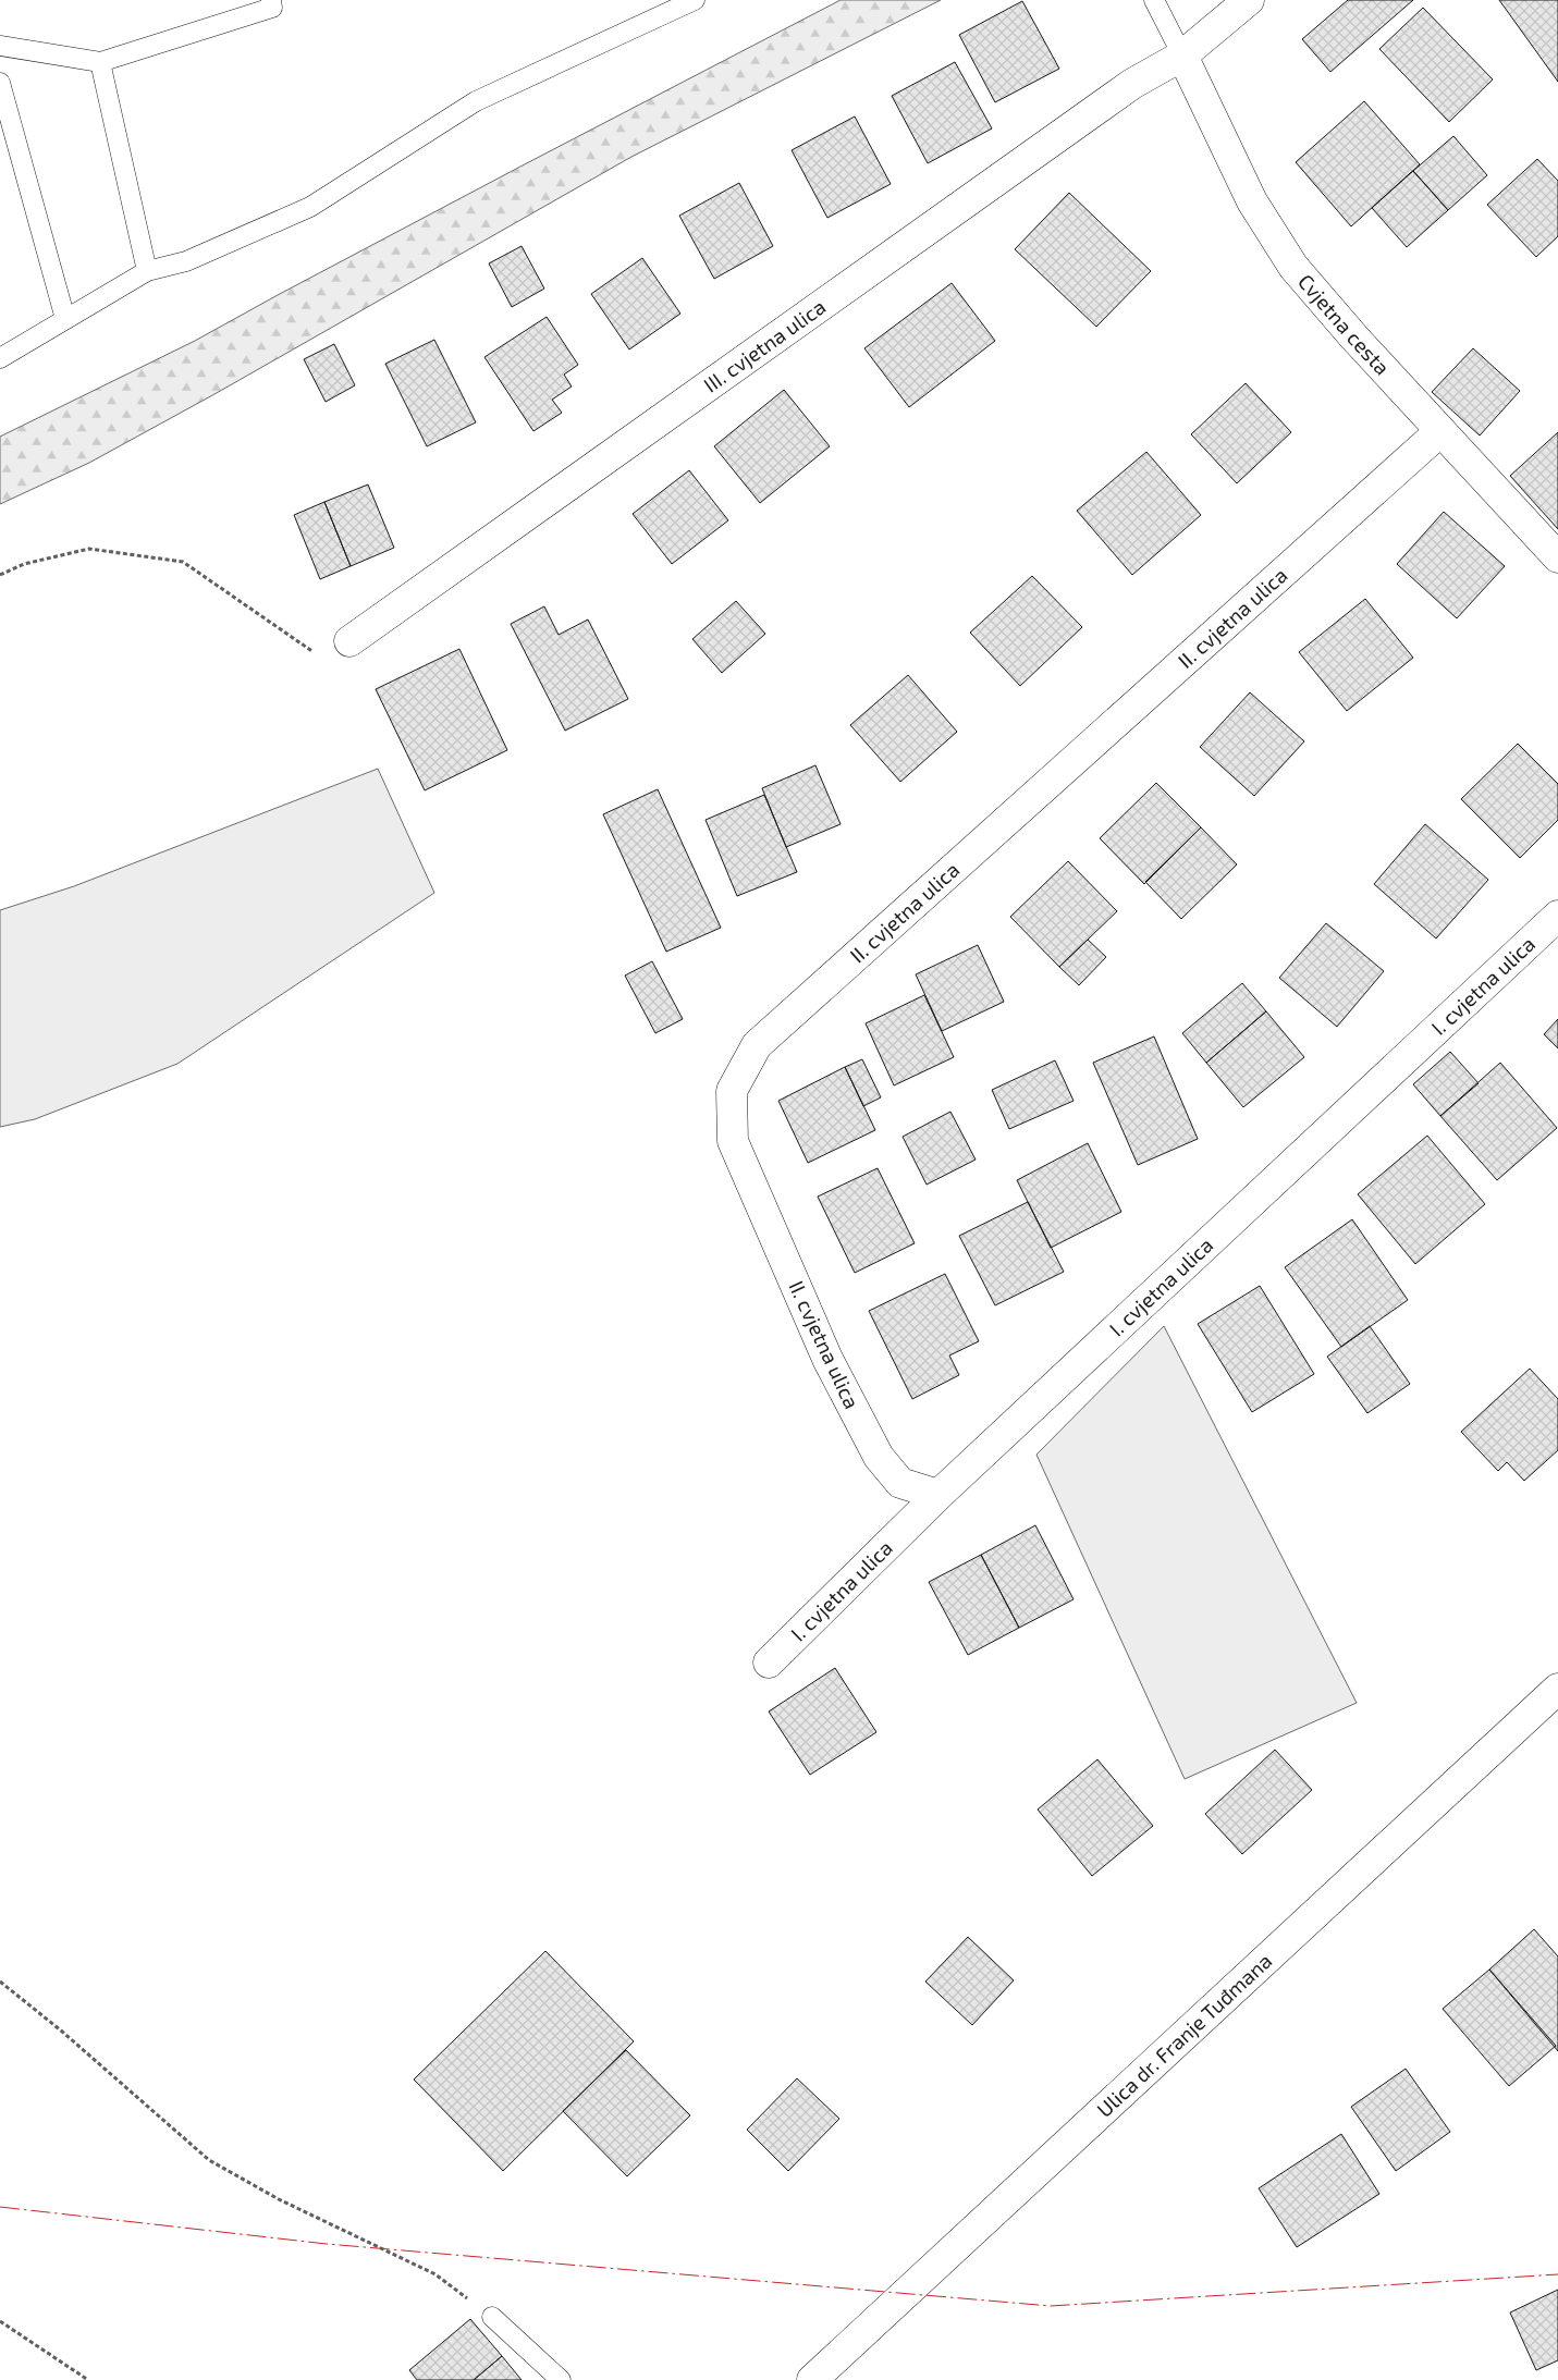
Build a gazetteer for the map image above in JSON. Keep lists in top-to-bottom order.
{
  "streets": {
    "street": [
      "Cvjetna cesta",
      "III. cvjetna ulica",
      "II. cvjetna ulica",
      "I. cvjetna ulica",
      "Ulica dr. Franje Tuđmana"
    ]
  },
  "crossings": [
    ["Cvjetna cesta", "III. cvjetna ulica"],
    ["Cvjetna cesta", "II. cvjetna ulica"],
    ["II. cvjetna ulica", "I. cvjetna ulica"]
  ]
}
